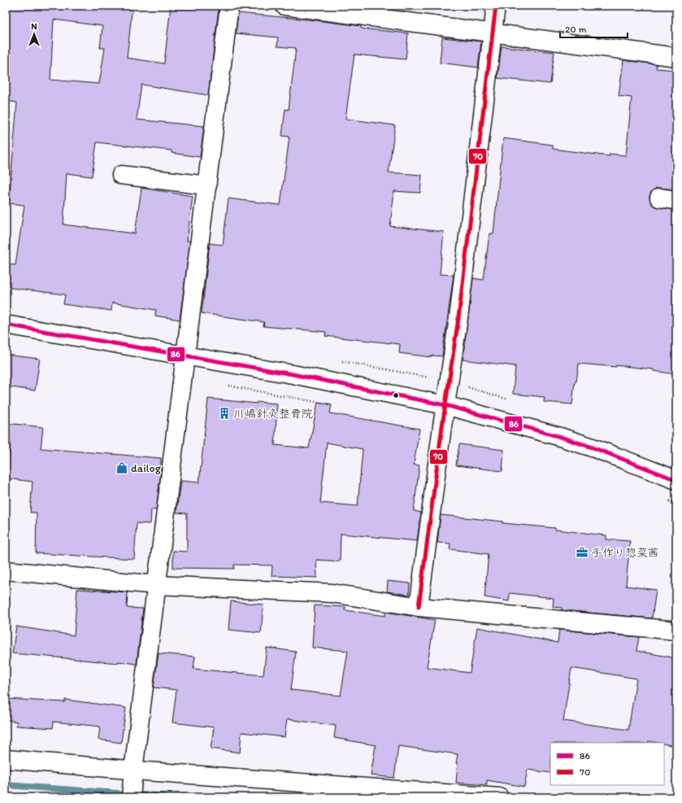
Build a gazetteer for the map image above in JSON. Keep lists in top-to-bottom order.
{
  "places": {
    "building": ["川嶋針灸整骨院"],
    "shop": ["dailog"],
    "office": ["手作り惣菜茜"]
  },
  "lines": ["transit line 70", "transit line 86"],
  "legend": ["86", "70"],
  "scale_bar": "20 m",
  "north": "top"
}
